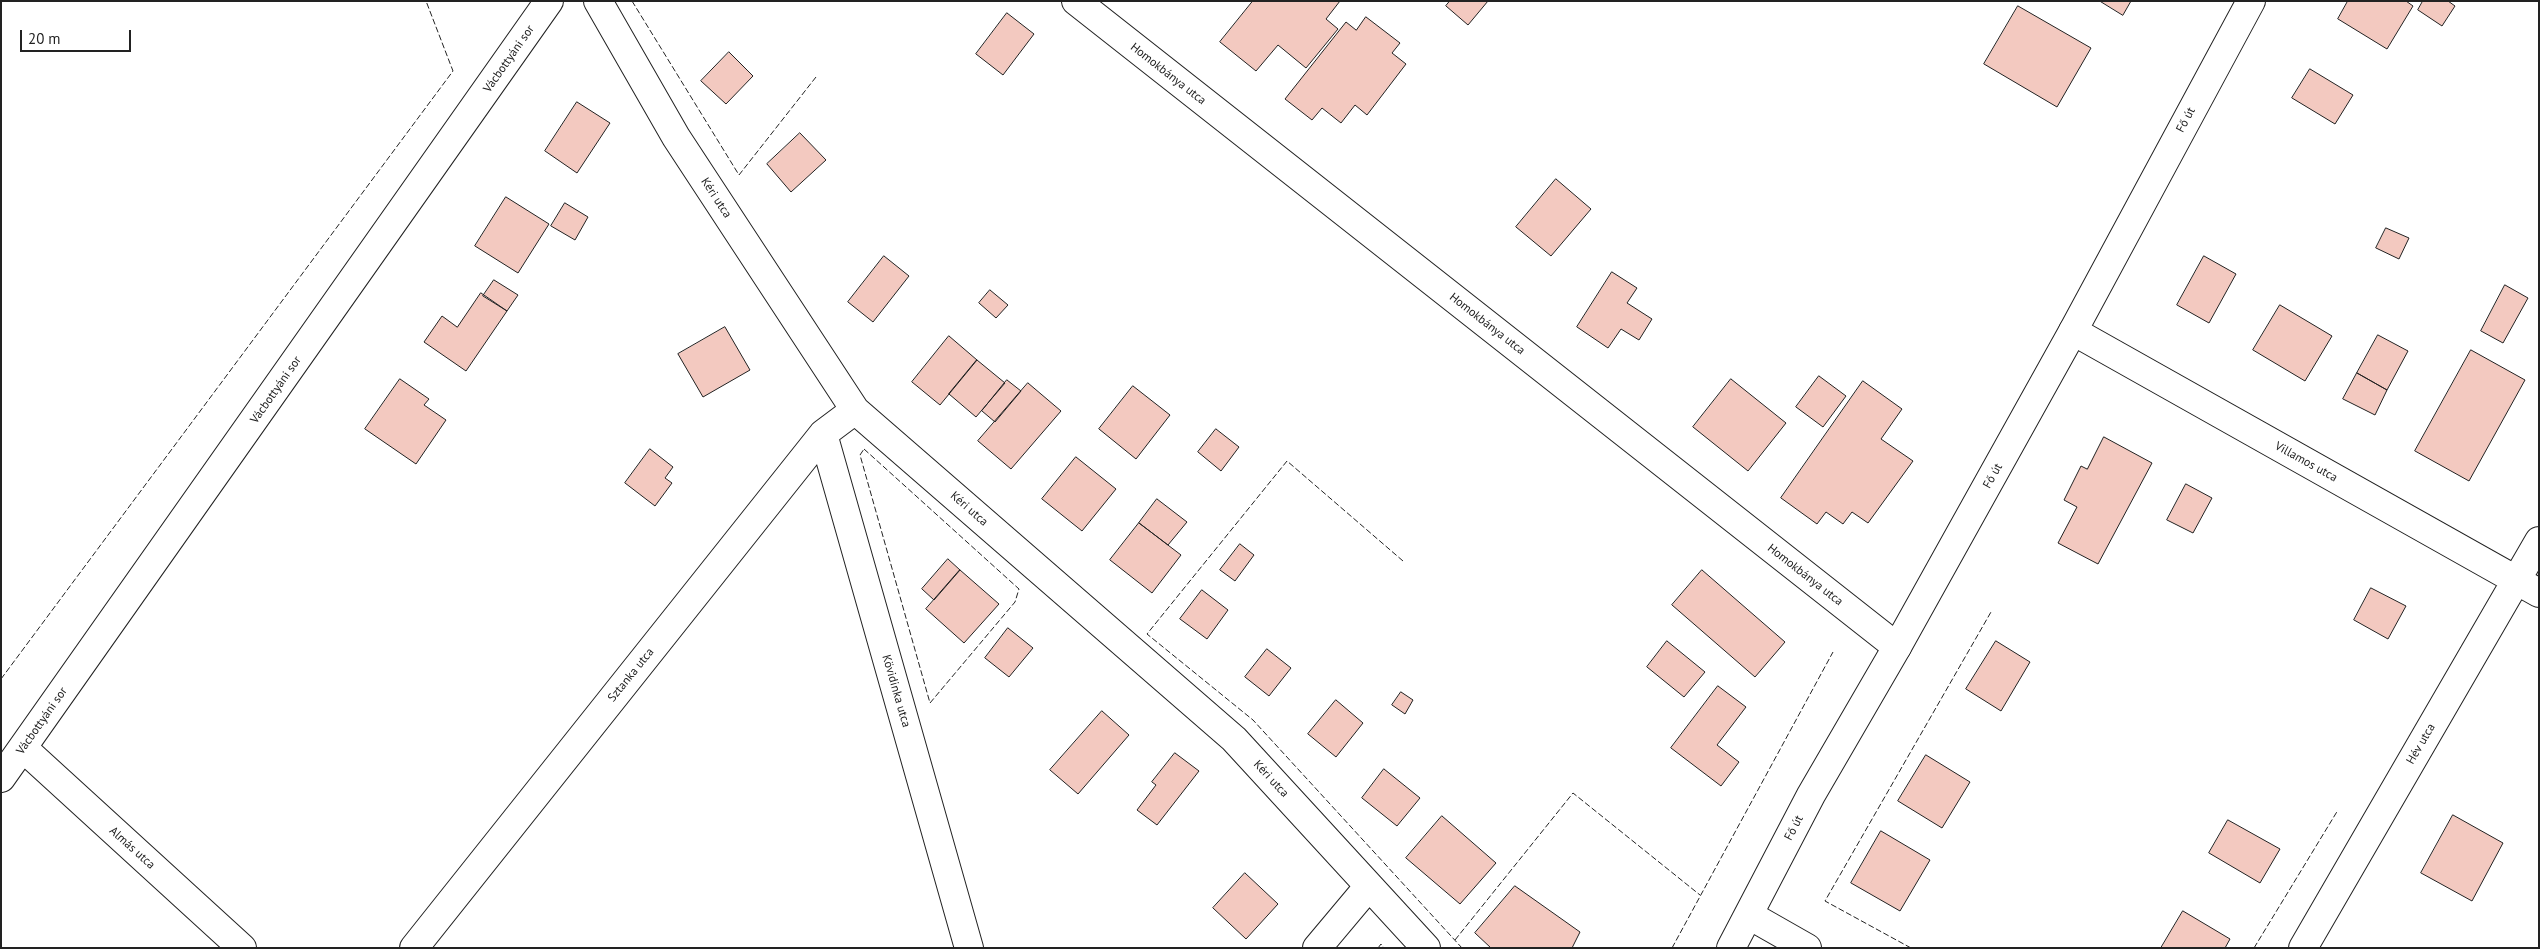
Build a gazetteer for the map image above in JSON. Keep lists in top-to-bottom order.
{
  "streets": {
    "street": [
      "Vácbottyáni sor",
      "Homokbánya utca",
      "Fő út",
      "Kéri utca",
      "Villamos utca",
      "Sztanka utca",
      "Kövidinka utca",
      "Hév utca",
      "Almás utca"
    ]
  },
  "crossings": [
    ["Vácbottyáni sor", "Almás utca"],
    ["Homokbánya utca", "Fő út"],
    ["Fő út", "Villamos utca"],
    ["Kéri utca", "Sztanka utca"],
    ["Villamos utca", "Hév utca"],
    ["Sztanka utca", "Kövidinka utca"]
  ],
  "scale_bar": "20 m"
}
